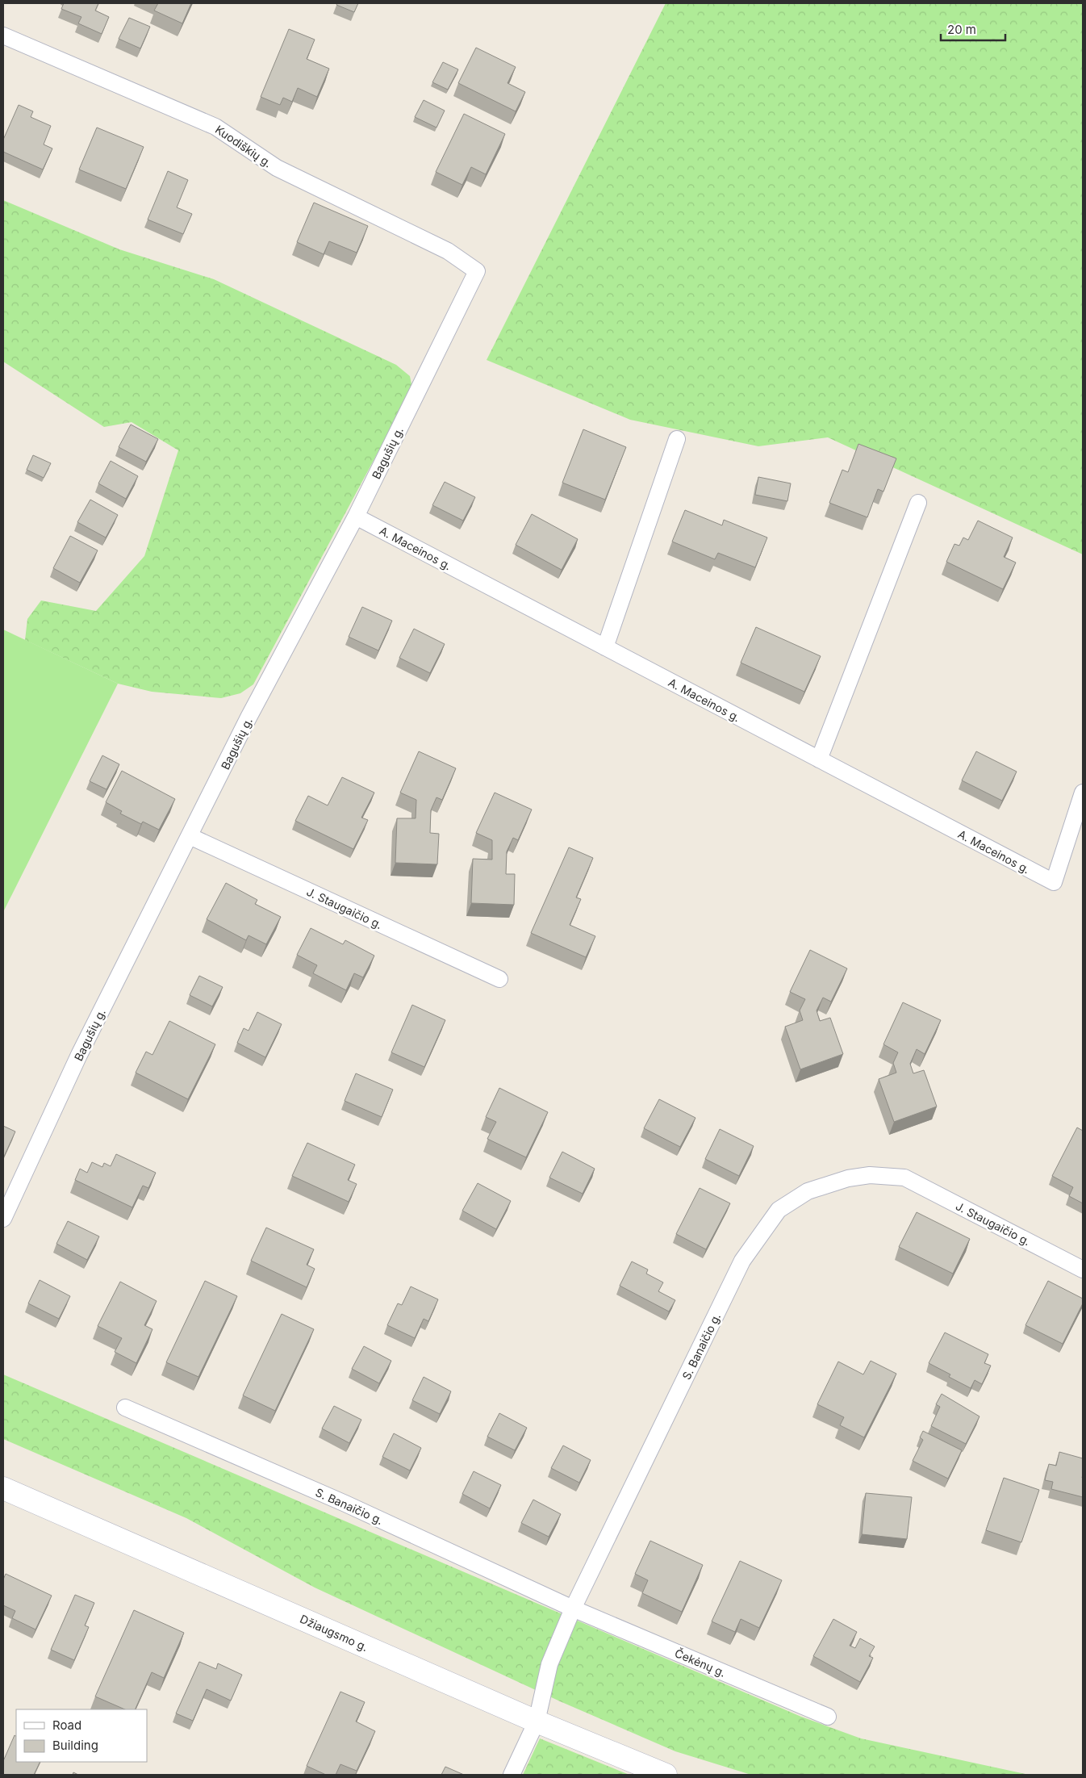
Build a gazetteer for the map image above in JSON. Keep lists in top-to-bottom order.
{
  "streets": {
    "street": [
      "Kuodiškių g.",
      "Bagušių g.",
      "A. Maceinos g.",
      "J. Staugaičio g.",
      "S. Banaičio g.",
      "Džiaugsmo g.",
      "Čekėnų g."
    ]
  },
  "crossings": [
    ["Kuodiškių g.", "Bagušių g."],
    ["Bagušių g.", "A. Maceinos g."],
    ["Bagušių g.", "J. Staugaičio g."],
    ["J. Staugaičio g.", "S. Banaičio g."],
    ["S. Banaičio g.", "Džiaugsmo g."],
    ["S. Banaičio g.", "Čekėnų g."]
  ],
  "legend": ["Road", "Building"],
  "scale_bar": "20 m"
}
